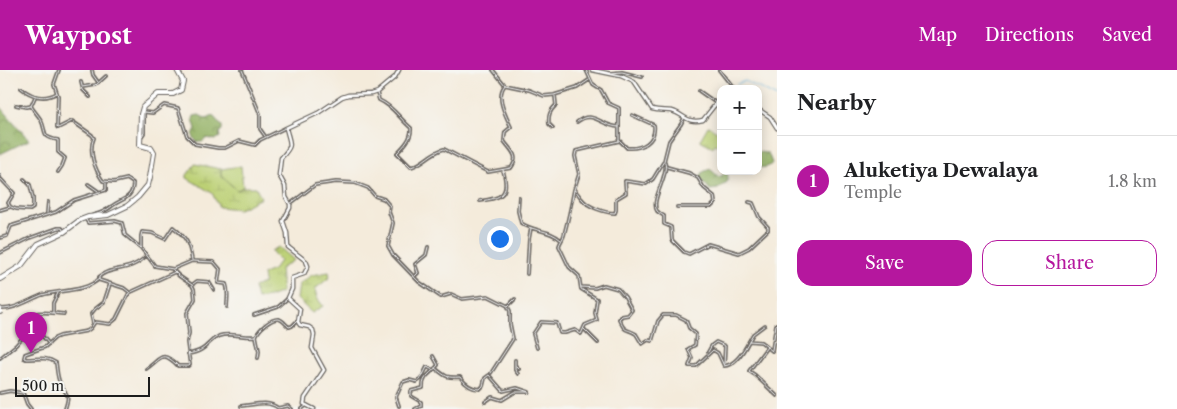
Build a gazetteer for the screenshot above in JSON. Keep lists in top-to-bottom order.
{
  "scale_bar": "500 m",
  "page": {
    "header": "Waypost",
    "nav": ["Map", "Directions", "Saved"],
    "heading": "Nearby",
    "map_buttons": ["+", "−"],
    "list": [
      {
        "mark": "1",
        "name": "Aluketiya Dewalaya",
        "note": "Temple",
        "value": "1.8 km"
      }
    ],
    "buttons": ["Save", "Share"],
    "pins": "1",
    "scale": "500 m"
  }
}
